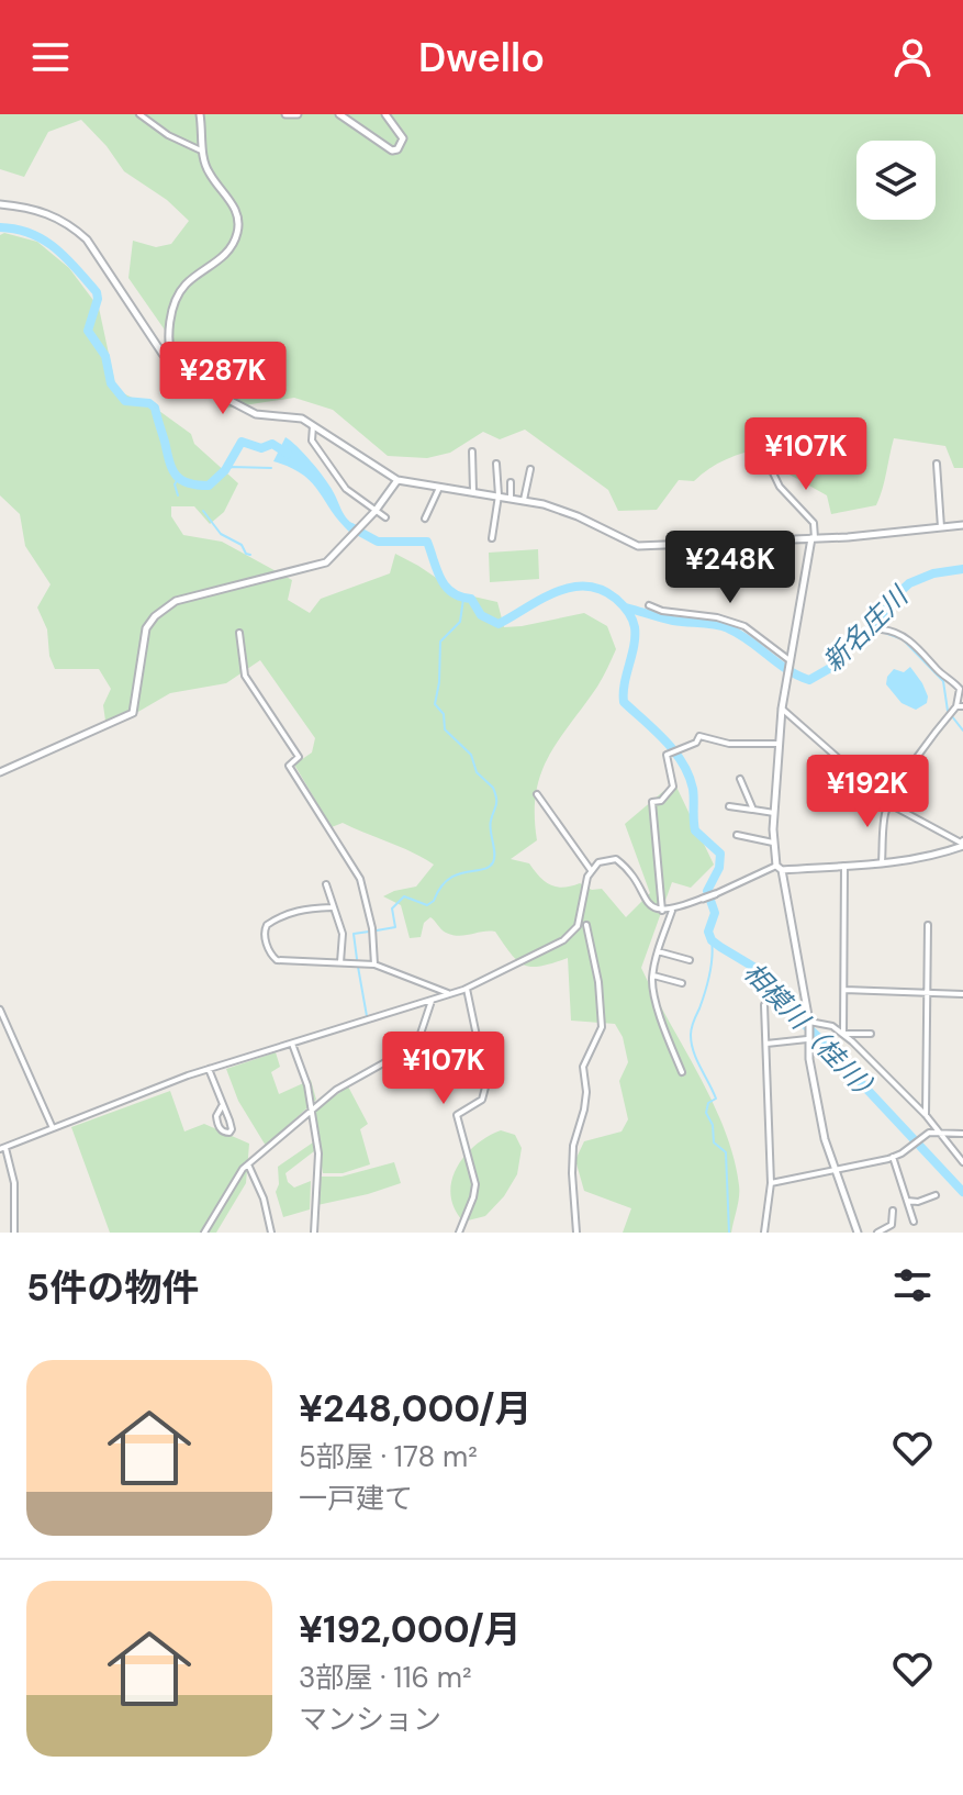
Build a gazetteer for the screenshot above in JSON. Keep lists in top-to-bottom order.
{
  "water": ["新名庄川", "相模川（桂川）"],
  "page": {
    "header": "Dwello",
    "price": [
      "¥287K",
      "¥107K",
      "¥248K",
      "¥192K",
      "¥107K"
    ],
    "heading": "5件の物件",
    "list": [
      {
        "name": "¥248,000/月",
        "note": "5部屋 · 178 m² · 一戸建て"
      },
      {
        "name": "¥192,000/月",
        "note": "3部屋 · 116 m² · マンション"
      }
    ]
  }
}
